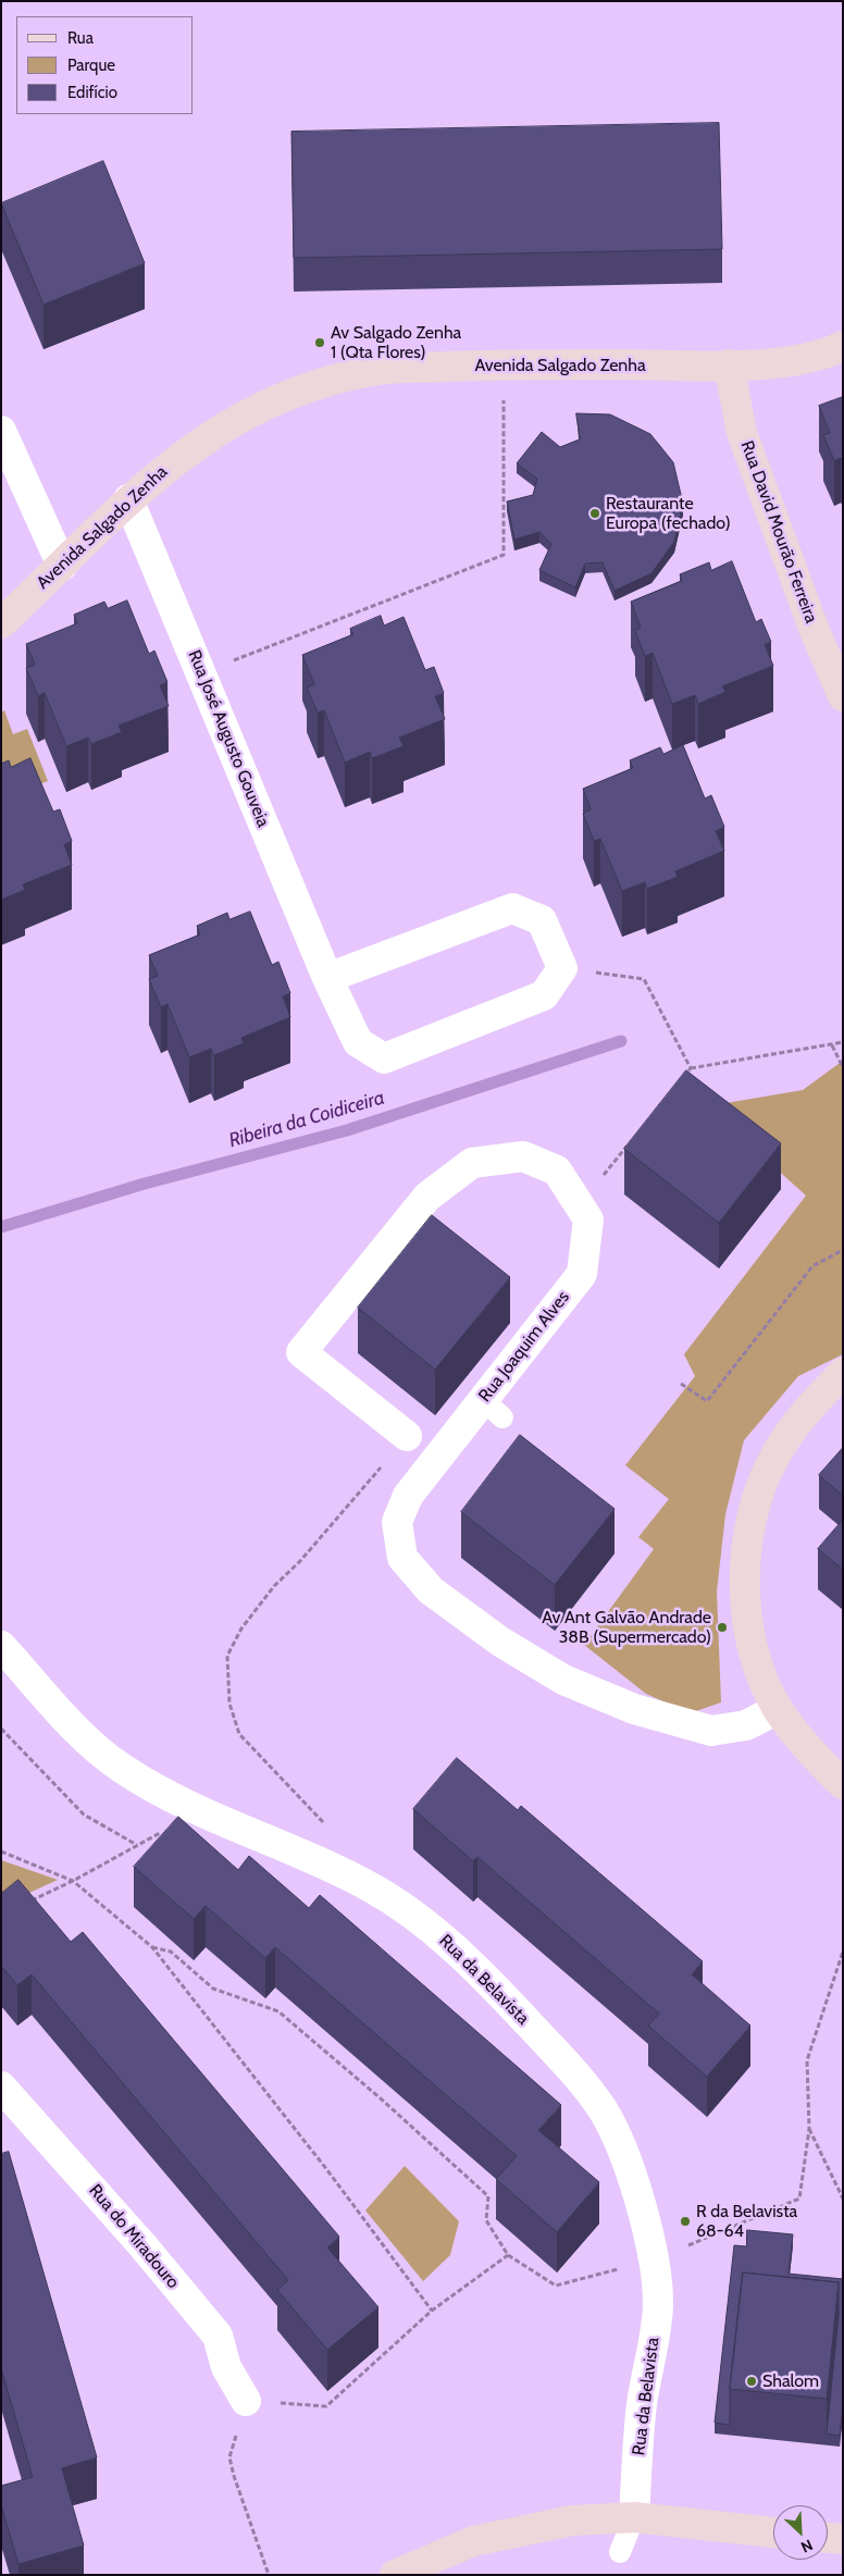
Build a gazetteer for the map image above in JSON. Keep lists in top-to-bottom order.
{
  "streets": {
    "street": [
      "Avenida Salgado Zenha",
      "Rua David Mourão Ferreira",
      "Rua José Augusto Gouveia",
      "Rua Joaquim Alves",
      "Rua da Belavista",
      "Rua do Miradouro"
    ]
  },
  "crossings": [
    ["Avenida Salgado Zenha", "Rua David Mourão Ferreira"],
    ["Avenida Salgado Zenha", "Rua José Augusto Gouveia"]
  ],
  "water": ["Ribeira da Coidiceira"],
  "places": [
    "Av Salgado Zenha 1 (Qta Flores)",
    "Restaurante Europa (fechado)",
    "Av Ant Galvão Andrade 38B (Supermercado)",
    "R da Belavista 68-64",
    "Shalom"
  ],
  "legend": ["Rua", "Parque", "Edifício"],
  "north": "bottom right"
}
